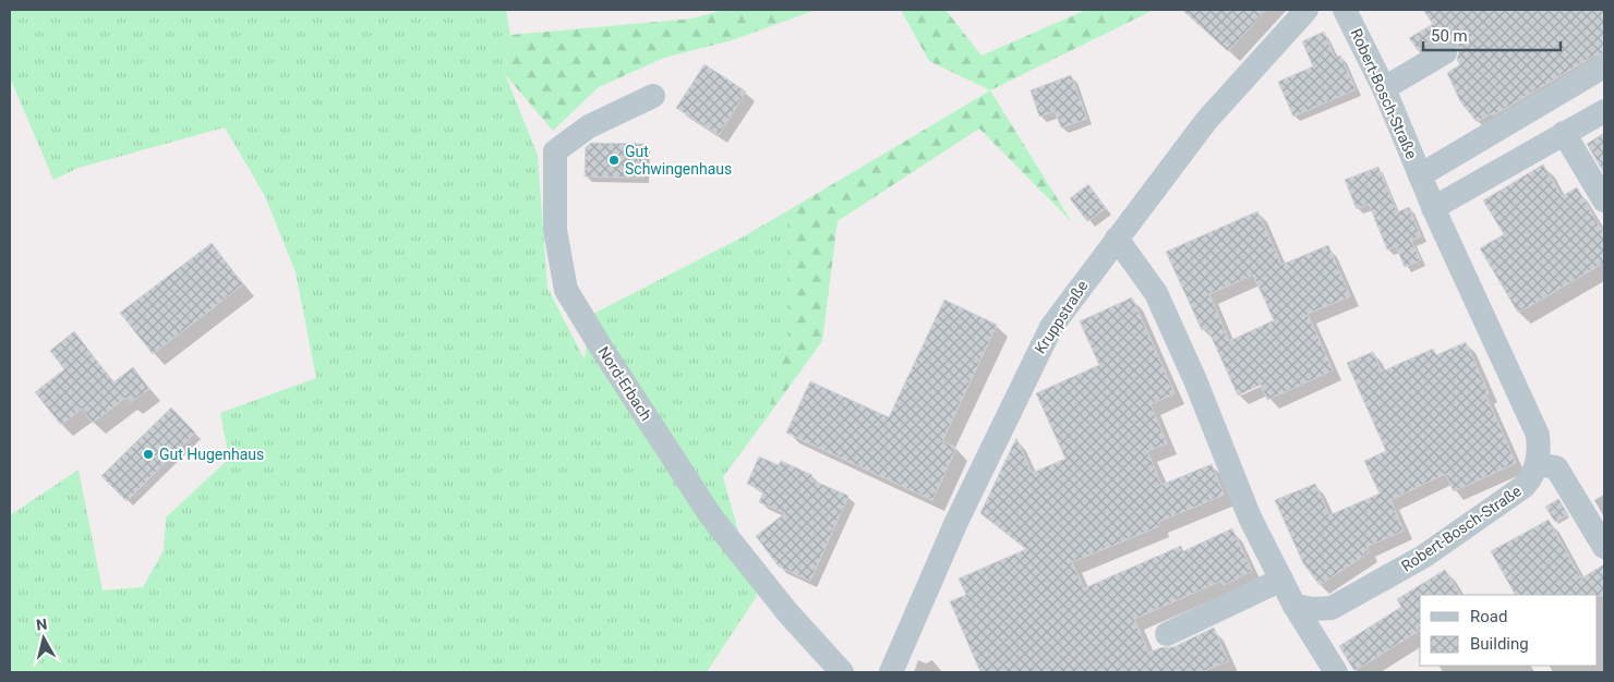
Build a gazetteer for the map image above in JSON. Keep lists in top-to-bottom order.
{
  "streets": {
    "street": ["Robert-Bosch-Straße", "Kruppstraße", "Nord-Erbach"]
  },
  "places": ["Gut Schwingenhaus", "Gut Hugenhaus"],
  "legend": ["Road", "Building"],
  "scale_bar": "50 m",
  "north": "top"
}
